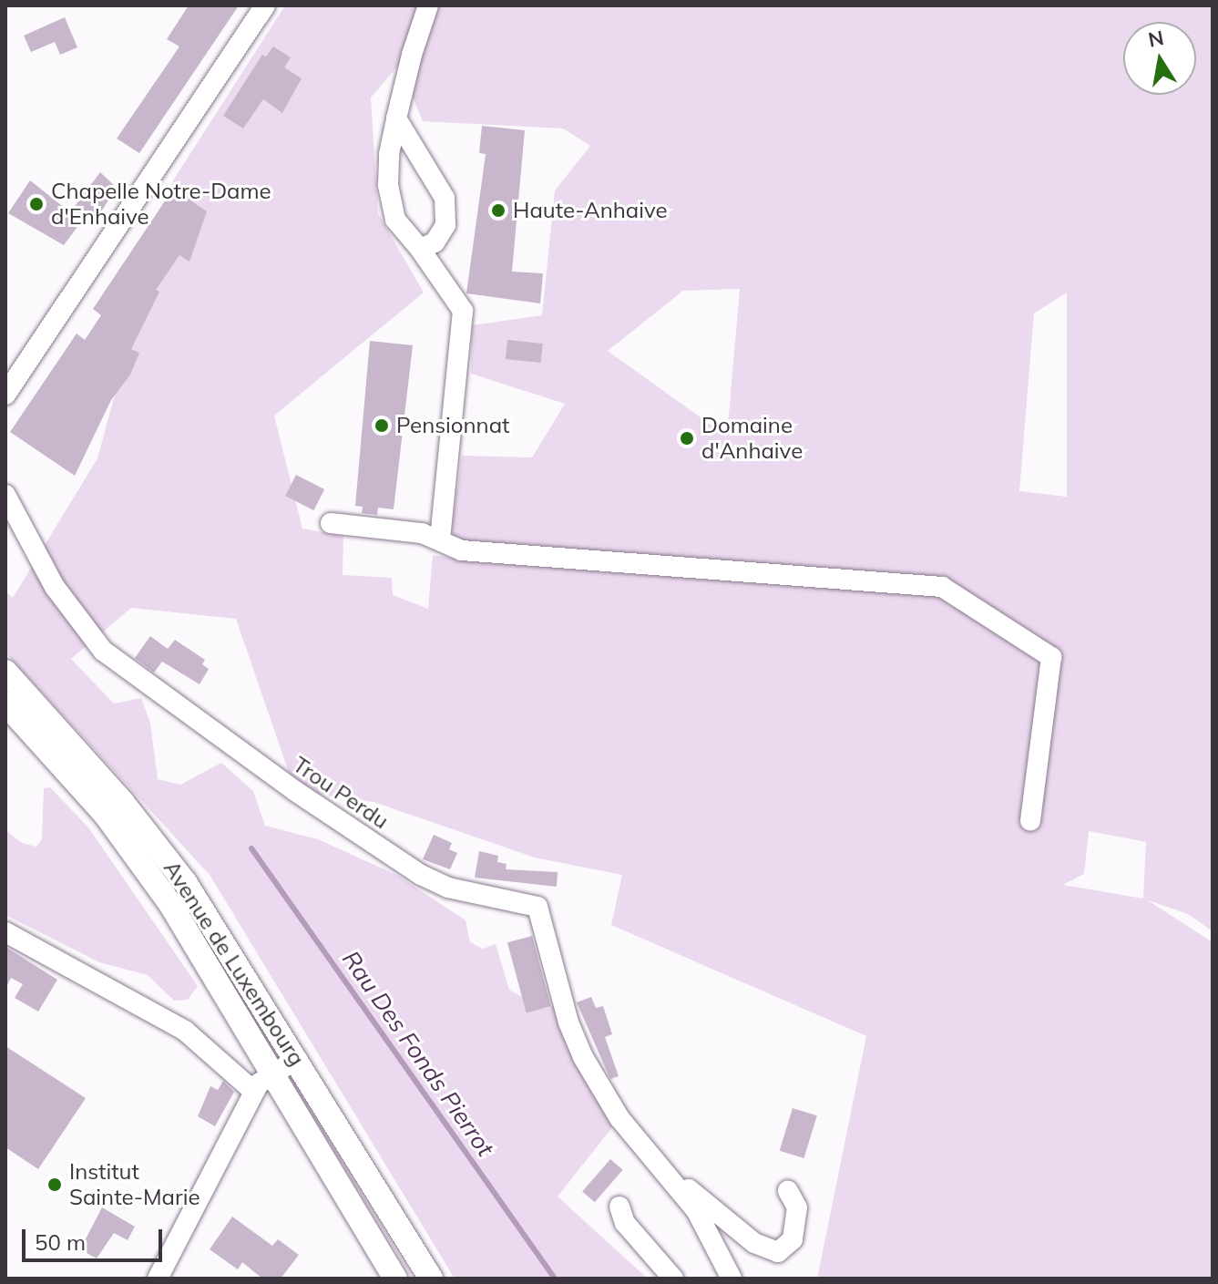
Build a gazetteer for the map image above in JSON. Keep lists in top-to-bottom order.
{
  "streets": {
    "main road": ["Avenue de Luxembourg"],
    "street": ["Trou Perdu"]
  },
  "water": ["Rau Des Fonds Pierrot"],
  "places": [
    "Chapelle Notre-Dame d'Enhaive",
    "Haute-Anhaive",
    "Pensionnat",
    "Domaine d'Anhaive",
    "Institut Sainte-Marie"
  ],
  "scale_bar": "50 m",
  "north": "top"
}
